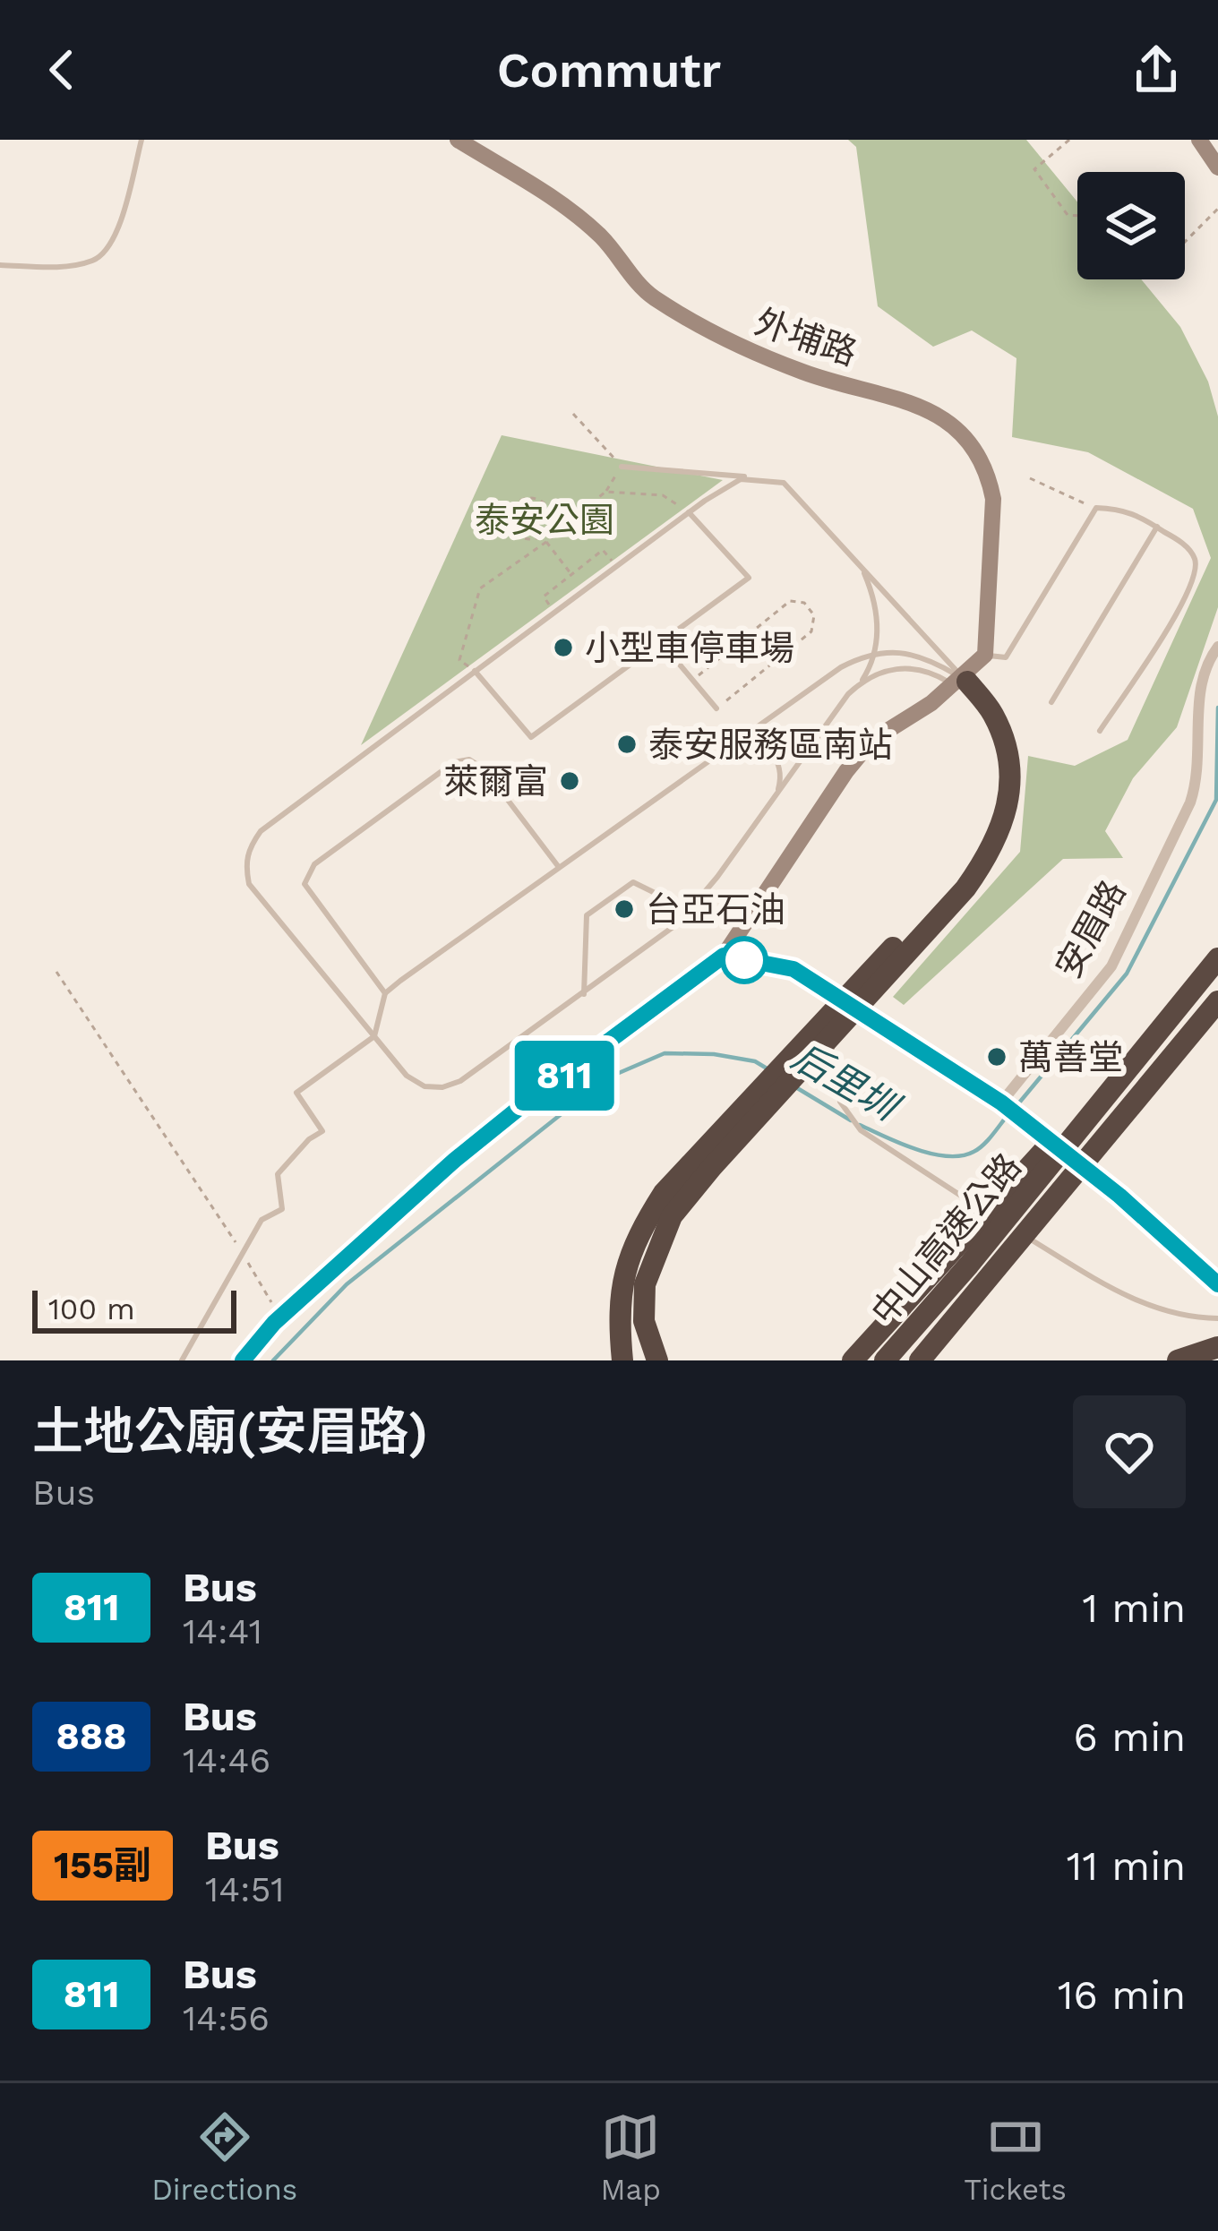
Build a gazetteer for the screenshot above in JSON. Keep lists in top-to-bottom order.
{
  "streets": {
    "highway": ["中山高速公路"],
    "street": ["外埔路", "安眉路"]
  },
  "water": ["后里圳"],
  "parks": ["泰安公園"],
  "places": [
    "小型車停車場",
    "泰安服務區南站",
    "萊爾富",
    "台亞石油",
    "萬善堂"
  ],
  "lines": ["bus line 811"],
  "scale_bar": "100 m",
  "page": {
    "header": "Commutr",
    "on_map": "811",
    "scale": "100 m",
    "heading": ["土地公廟(安眉路)", "Bus"],
    "list": [
      {
        "mark": "811",
        "name": "Bus",
        "note": "14:41",
        "value": "1 min"
      },
      {
        "mark": "888",
        "name": "Bus",
        "note": "14:46",
        "value": "6 min"
      },
      {
        "mark": "155副",
        "name": "Bus",
        "note": "14:51",
        "value": "11 min"
      },
      {
        "mark": "811",
        "name": "Bus",
        "note": "14:56",
        "value": "16 min"
      }
    ],
    "tabs": ["Directions", "Map", "Tickets"]
  }
}
